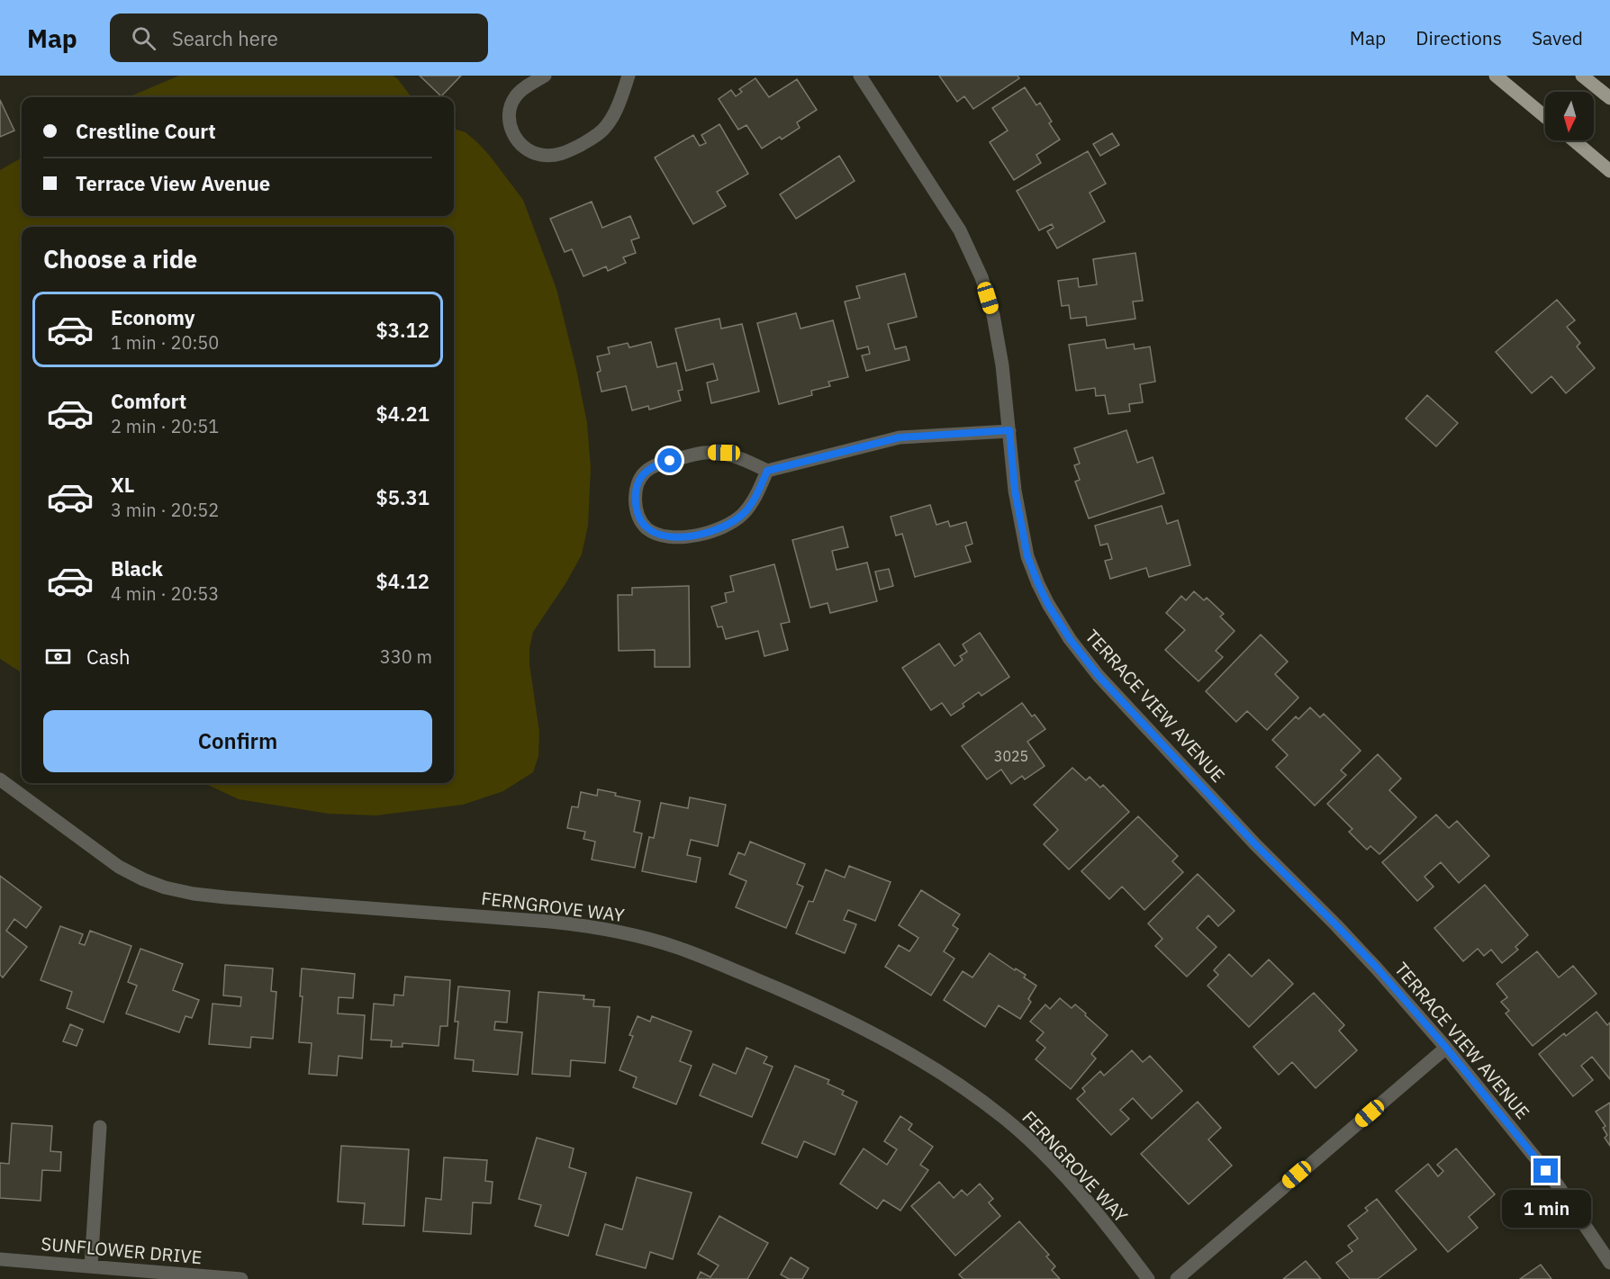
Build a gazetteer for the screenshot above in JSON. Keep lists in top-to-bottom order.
{
  "streets": {
    "street": ["TERRACE VIEW AVENUE", "FERNGROVE WAY", "SUNFLOWER DRIVE"]
  },
  "house_numbers": ["3025"],
  "north": "bottom",
  "page": {
    "header": "Map",
    "search": "Search here",
    "nav": ["Map", "Directions", "Saved"],
    "banner": ["Crestline Court", "Terrace View Avenue"],
    "heading": "Choose a ride",
    "list": [
      {
        "name": "Economy",
        "note": "1 min · 20:50",
        "value": "$3.12"
      },
      {
        "name": "Comfort",
        "note": "2 min · 20:51",
        "value": "$4.21"
      },
      {
        "name": "XL",
        "note": "3 min · 20:52",
        "value": "$5.31"
      },
      {
        "name": "Black",
        "note": "4 min · 20:53",
        "value": "$4.12"
      }
    ],
    "pay": ["Cash", "330 m"],
    "buttons": "Confirm",
    "bubble": "1 min"
  }
}
